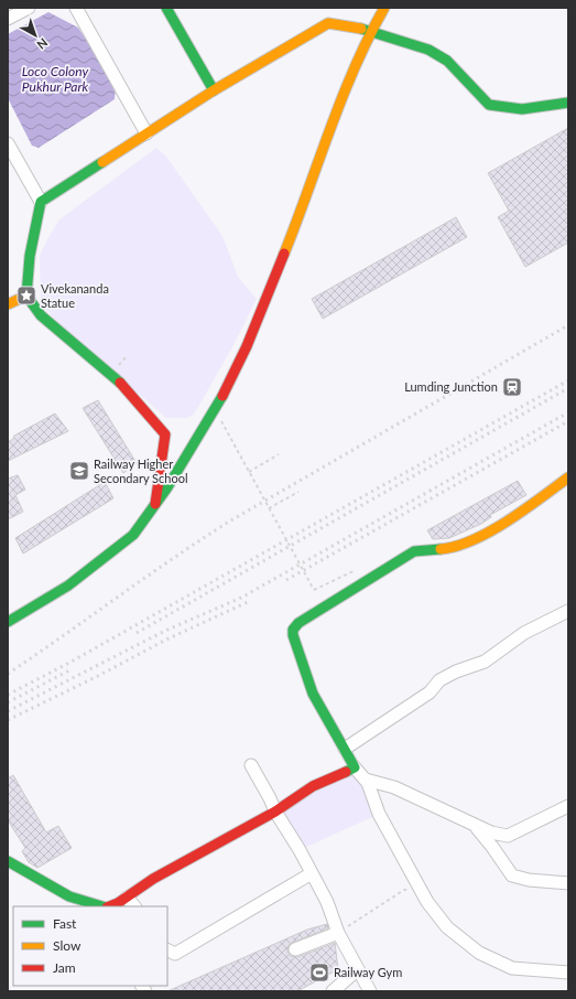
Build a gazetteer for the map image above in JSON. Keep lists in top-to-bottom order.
{
  "water": ["Loco Colony Pukhur Park"],
  "places": {
    "place": ["Vivekananda Statue"],
    "station": ["Lumding Junction"],
    "school or university": ["Railway Higher Secondary School"],
    "sports": ["Railway Gym"]
  },
  "legend": ["Fast", "Slow", "Jam"],
  "north": "bottom right"
}
